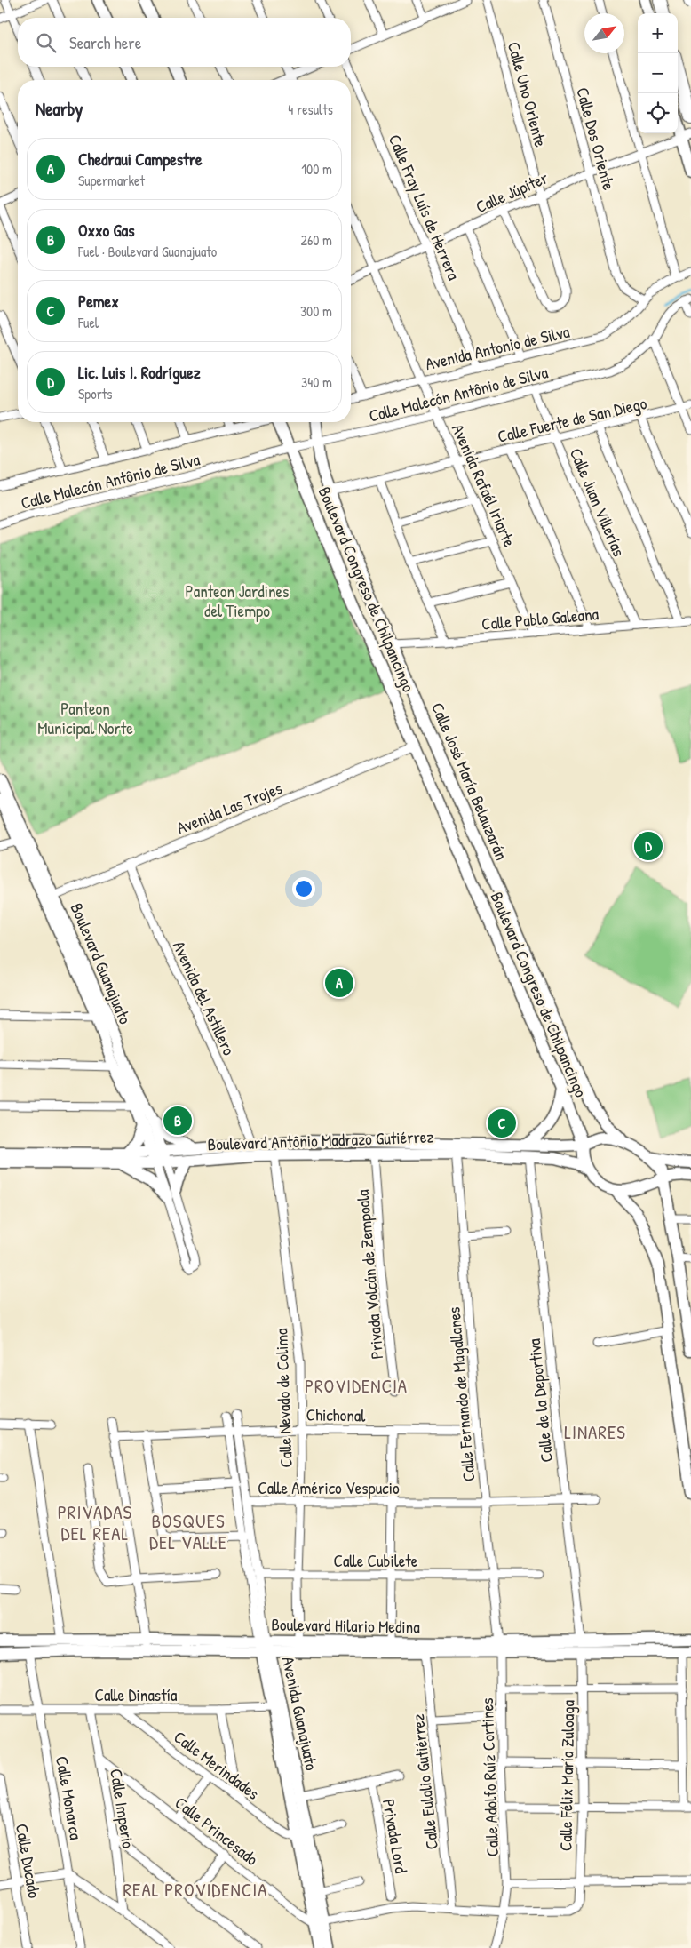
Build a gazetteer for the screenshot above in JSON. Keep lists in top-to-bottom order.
{
  "streets": {
    "street": [
      "Calle Uno Oriente",
      "Calle Dos Oriente",
      "Calle Júpiter",
      "Calle Fray Luís de Herrera",
      "Avenida Antonio de Silva",
      "Calle Malecón Antônio de Silva",
      "Calle Fuerte de San Diego",
      "Avenida Rafaél Iriarte",
      "Calle Juan Villerías",
      "Boulevard Congreso de Chilpancingo",
      "Calle Pablo Galeana",
      "Calle José María Belauzarán",
      "Avenida Las Trojes",
      "Boulevard Guanajuato",
      "Avenida del Astillero",
      "Boulevard Antônio Madrazo Gutiérrez",
      "Privada Volcán de Zempoala",
      "Calle Fernando de Magallanes",
      "Calle Nevado de Colima",
      "Calle de la Deportiva",
      "Chichonal",
      "Calle Américo Vespucio",
      "Calle Cubilete",
      "Boulevard Hilario Medina",
      "Calle Dinastía",
      "Avenida Guanajuato",
      "Calle Merindades",
      "Calle Félix María Zuloaga",
      "Calle Adolfo Ruíz Cortines",
      "Calle Eulalio Gutiérrez",
      "Calle Monarca",
      "Calle Imperio",
      "Calle Princesado",
      "Privada Lord",
      "Calle Ducado"
    ]
  },
  "crossings": [
    ["Calle Uno Oriente", "Calle Júpiter"],
    ["Calle Dos Oriente", "Calle Júpiter"],
    ["Calle Dos Oriente", "Avenida Antonio de Silva"],
    ["Calle Júpiter", "Calle Fray Luís de Herrera"],
    ["Calle Júpiter", "Avenida Rafaél Iriarte"],
    ["Calle Fray Luís de Herrera", "Avenida Antonio de Silva"],
    ["Avenida Antonio de Silva", "Avenida Rafaél Iriarte"],
    ["Calle Malecón Antônio de Silva", "Avenida Rafaél Iriarte"],
    ["Calle Malecón Antônio de Silva", "Calle Juan Villerías"],
    ["Calle Malecón Antônio de Silva", "Boulevard Congreso de Chilpancingo"],
    ["Calle Malecón Antônio de Silva", "Calle José María Belauzarán"],
    ["Calle Fuerte de San Diego", "Avenida Rafaél Iriarte"],
    ["Calle Fuerte de San Diego", "Calle Juan Villerías"],
    ["Calle Fuerte de San Diego", "Calle José María Belauzarán"],
    ["Avenida Rafaél Iriarte", "Calle Pablo Galeana"],
    ["Calle Juan Villerías", "Calle Pablo Galeana"],
    ["Boulevard Congreso de Chilpancingo", "Avenida Las Trojes"],
    ["Boulevard Congreso de Chilpancingo", "Boulevard Antônio Madrazo Gutiérrez"],
    ["Calle Pablo Galeana", "Calle José María Belauzarán"],
    ["Calle José María Belauzarán", "Boulevard Antônio Madrazo Gutiérrez"],
    ["Avenida Las Trojes", "Boulevard Guanajuato"],
    ["Avenida Las Trojes", "Avenida del Astillero"],
    ["Boulevard Guanajuato", "Boulevard Antônio Madrazo Gutiérrez"],
    ["Avenida del Astillero", "Boulevard Antônio Madrazo Gutiérrez"],
    ["Boulevard Antônio Madrazo Gutiérrez", "Privada Volcán de Zempoala"],
    ["Boulevard Antônio Madrazo Gutiérrez", "Calle Fernando de Magallanes"],
    ["Boulevard Antônio Madrazo Gutiérrez", "Calle Nevado de Colima"],
    ["Boulevard Antônio Madrazo Gutiérrez", "Calle de la Deportiva"],
    ["Calle Fernando de Magallanes", "Chichonal"],
    ["Calle Fernando de Magallanes", "Calle Américo Vespucio"],
    ["Calle Fernando de Magallanes", "Calle Cubilete"],
    ["Calle Fernando de Magallanes", "Boulevard Hilario Medina"],
    ["Calle Fernando de Magallanes", "Calle Adolfo Ruíz Cortines"],
    ["Calle Nevado de Colima", "Chichonal"],
    ["Calle Nevado de Colima", "Calle Américo Vespucio"],
    ["Calle Nevado de Colima", "Calle Cubilete"],
    ["Calle Nevado de Colima", "Boulevard Hilario Medina"],
    ["Calle de la Deportiva", "Calle Américo Vespucio"],
    ["Calle de la Deportiva", "Boulevard Hilario Medina"],
    ["Calle de la Deportiva", "Calle Félix María Zuloaga"],
    ["Chichonal", "Avenida Guanajuato"],
    ["Calle Américo Vespucio", "Avenida Guanajuato"],
    ["Calle Cubilete", "Avenida Guanajuato"],
    ["Boulevard Hilario Medina", "Avenida Guanajuato"],
    ["Boulevard Hilario Medina", "Calle Félix María Zuloaga"],
    ["Boulevard Hilario Medina", "Calle Adolfo Ruíz Cortines"],
    ["Boulevard Hilario Medina", "Calle Eulalio Gutiérrez"],
    ["Boulevard Hilario Medina", "Calle Monarca"],
    ["Calle Dinastía", "Avenida Guanajuato"],
    ["Calle Dinastía", "Calle Merindades"],
    ["Calle Dinastía", "Calle Monarca"],
    ["Calle Dinastía", "Calle Imperio"],
    ["Avenida Guanajuato", "Calle Merindades"],
    ["Avenida Guanajuato", "Calle Princesado"],
    ["Calle Félix María Zuloaga", "Calle Adolfo Ruíz Cortines"],
    ["Calle Imperio", "Calle Princesado"]
  ],
  "districts": [
    "PROVIDENCIA",
    "LINARES",
    "PRIVADAS DEL REAL",
    "BOSQUES DEL VALLE",
    "REAL PROVIDENCIA"
  ],
  "parks": ["Panteon Jardines del Tiempo", "Panteon Municipal Norte"],
  "north": "top right",
  "page": {
    "map_buttons": ["+", "−"],
    "search": "Search here",
    "heading": ["Nearby", "4 results"],
    "list": [
      {
        "mark": "A",
        "name": "Chedraui Campestre",
        "note": "Supermarket",
        "value": "100 m"
      },
      {
        "mark": "B",
        "name": "Oxxo Gas",
        "note": "Fuel · Boulevard Guanajuato",
        "value": "260 m"
      },
      {
        "mark": "C",
        "name": "Pemex",
        "note": "Fuel",
        "value": "300 m"
      },
      {
        "mark": "D",
        "name": "Lic. Luis I. Rodríguez",
        "note": "Sports",
        "value": "340 m"
      }
    ],
    "pins": [
      "D",
      "A",
      "B",
      "C"
    ]
  }
}
